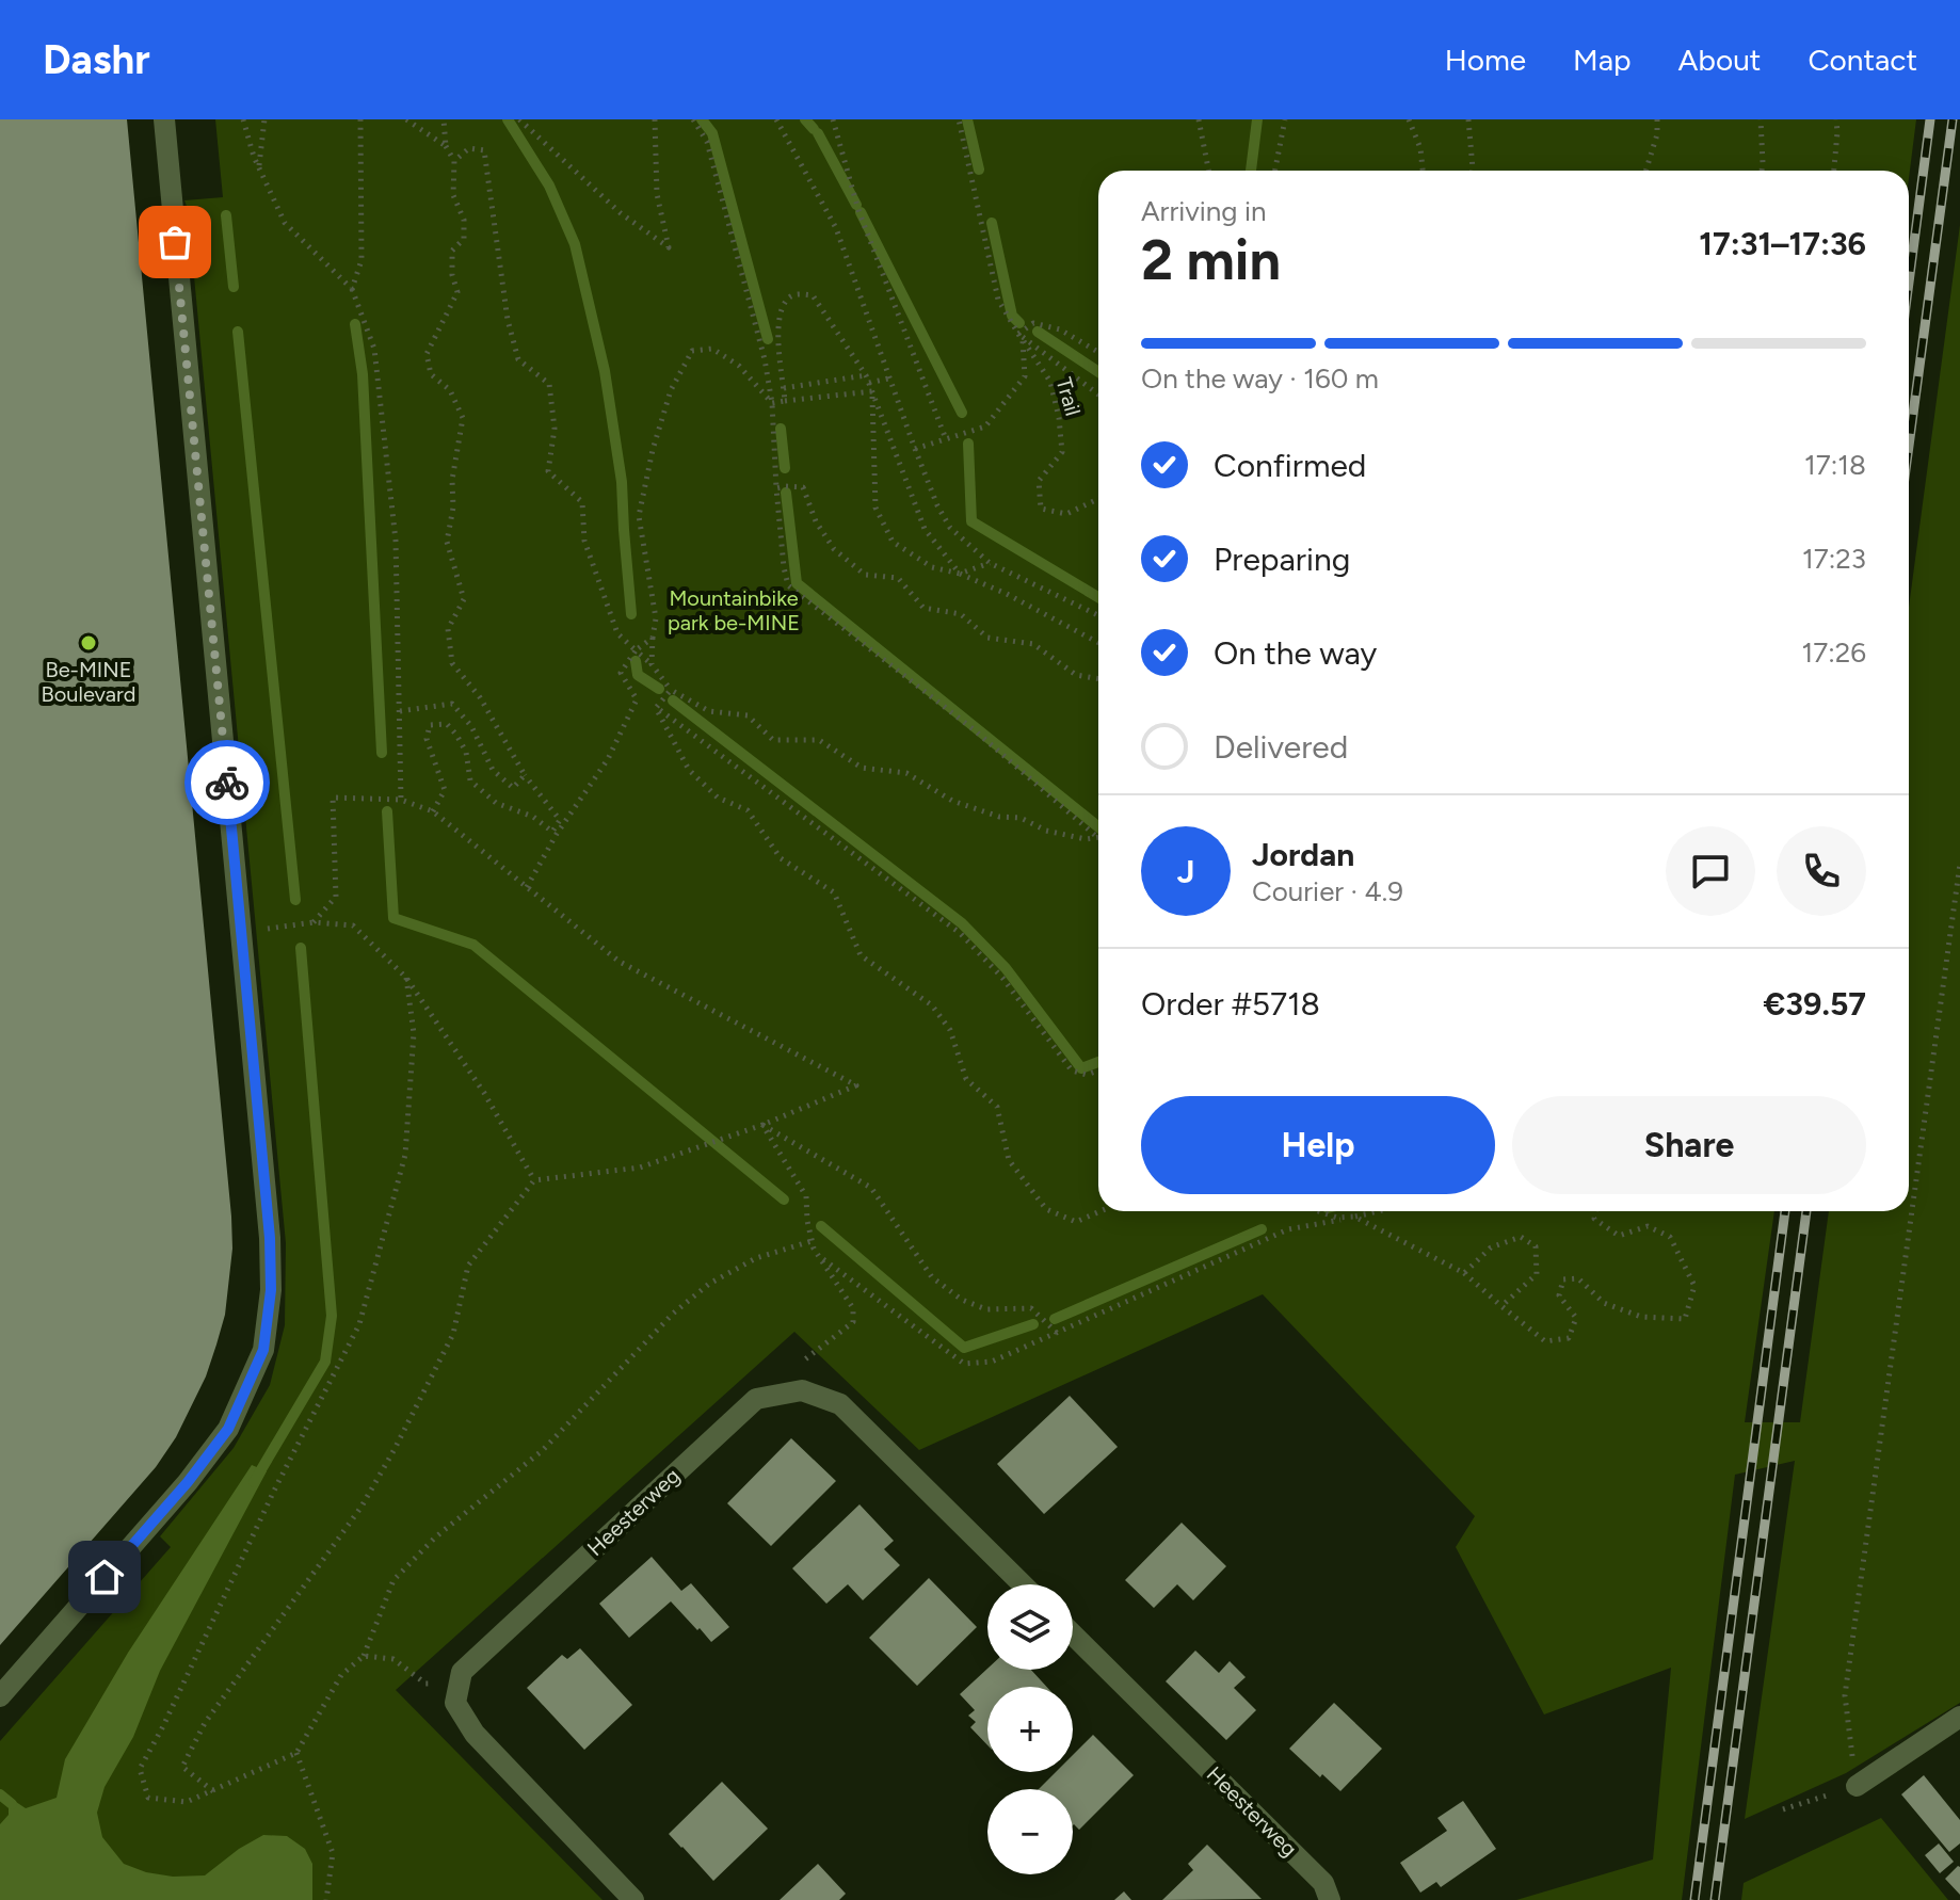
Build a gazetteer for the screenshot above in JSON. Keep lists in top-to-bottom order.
{
  "streets": {
    "street": ["Heesterweg"],
    "path": ["Trail"]
  },
  "parks": ["Mountainbike park be-MINE"],
  "places": ["Be-MINE Boulevard"],
  "page": {
    "header": "Dashr",
    "nav": [
      "Home",
      "Map",
      "About",
      "Contact"
    ],
    "heading": ["2 min", "Arriving in", "17:31–17:36"],
    "panel": [
      "Jordan",
      "Courier · 4.9",
      "Order #5718",
      "€39.57"
    ],
    "bar": "On the way · 160 m",
    "list": [
      ["Confirmed", "17:18"],
      ["Preparing", "17:23"],
      ["On the way", "17:26"],
      "Delivered"
    ],
    "round": "J",
    "buttons": ["Help", "Share"],
    "map_buttons": ["+", "−"]
  }
}
